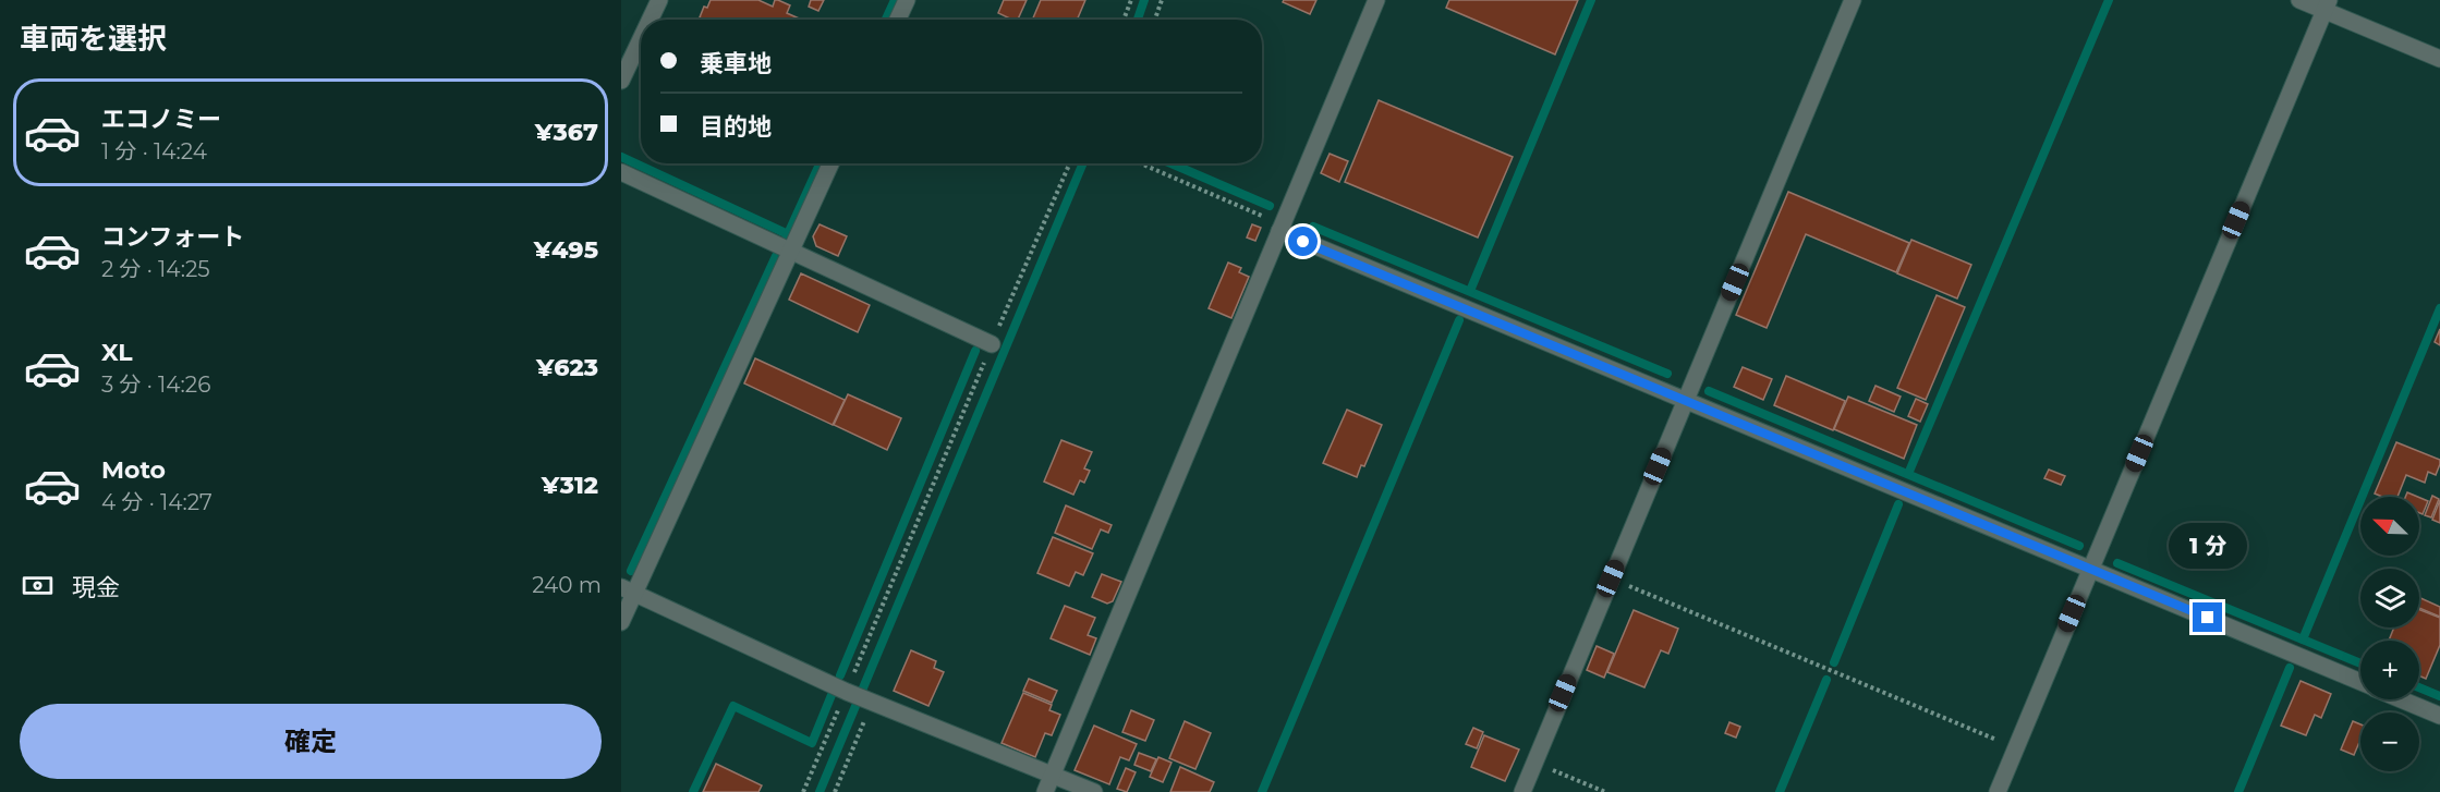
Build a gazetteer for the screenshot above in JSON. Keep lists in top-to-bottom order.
{
  "north": "top left",
  "page": {
    "heading": "車両を選択",
    "banner": ["乗車地", "目的地"],
    "list": [
      {
        "name": "エコノミー",
        "note": "1 分 · 14:24",
        "value": "¥367"
      },
      {
        "name": "コンフォート",
        "note": "2 分 · 14:25",
        "value": "¥495"
      },
      {
        "name": "XL",
        "note": "3 分 · 14:26",
        "value": "¥623"
      },
      {
        "name": "Moto",
        "note": "4 分 · 14:27",
        "value": "¥312"
      }
    ],
    "map_buttons": ["+", "−"],
    "bubble": "1 分",
    "pay": ["現金", "240 m"],
    "buttons": "確定"
  }
}
